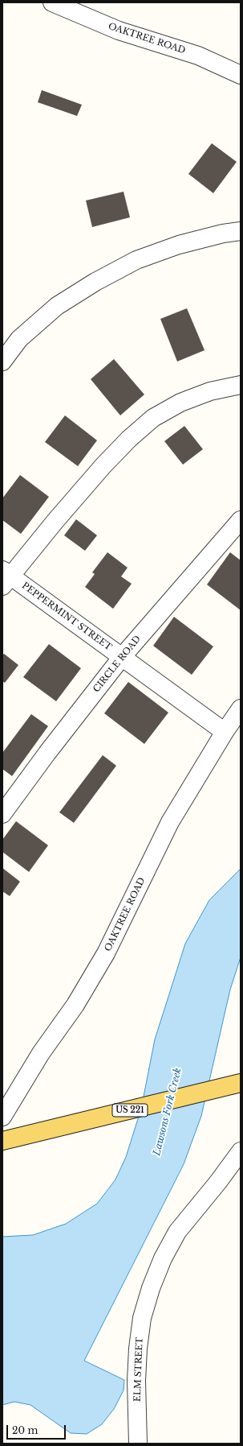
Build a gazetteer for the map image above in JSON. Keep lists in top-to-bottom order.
{
  "streets": {
    "main road": ["US 221"],
    "street": [
      "OAKTREE ROAD",
      "PEPPERMINT STREET",
      "CIRCLE ROAD",
      "ELM STREET"
    ]
  },
  "crossings": [
    ["OAKTREE ROAD", "PEPPERMINT STREET"],
    ["PEPPERMINT STREET", "CIRCLE ROAD"]
  ],
  "water": ["Lawsons Fork Creek"],
  "scale_bar": "20 m"
}
